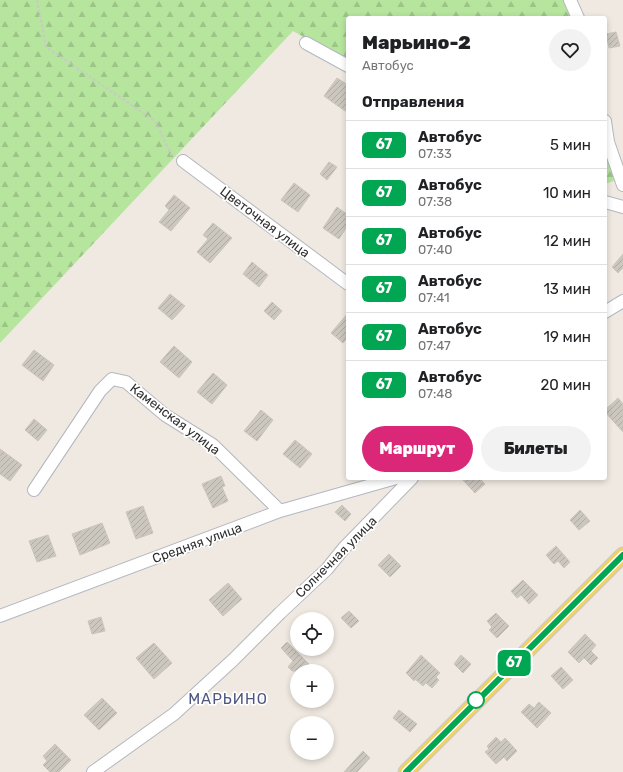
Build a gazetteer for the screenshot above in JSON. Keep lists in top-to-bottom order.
{
  "streets": {
    "street": [
      "Цветочная улица",
      "Каменская улица",
      "Средняя улица",
      "Солнечная улица"
    ]
  },
  "crossings": [
    ["Каменская улица", "Средняя улица"]
  ],
  "districts": ["МАРЬИНО"],
  "lines": ["bus line 67"],
  "page": {
    "on_map": "67",
    "heading": [
      ["Марьино-2", "Автобус"],
      "Отправления"
    ],
    "list": [
      {
        "mark": "67",
        "name": "Автобус",
        "note": "07:33",
        "value": "5 мин"
      },
      {
        "mark": "67",
        "name": "Автобус",
        "note": "07:38",
        "value": "10 мин"
      },
      {
        "mark": "67",
        "name": "Автобус",
        "note": "07:40",
        "value": "12 мин"
      },
      {
        "mark": "67",
        "name": "Автобус",
        "note": "07:41",
        "value": "13 мин"
      },
      {
        "mark": "67",
        "name": "Автобус",
        "note": "07:47",
        "value": "19 мин"
      },
      {
        "mark": "67",
        "name": "Автобус",
        "note": "07:48",
        "value": "20 мин"
      }
    ],
    "buttons": ["Маршрут", "Билеты"],
    "map_buttons": ["+", "−"]
  }
}
